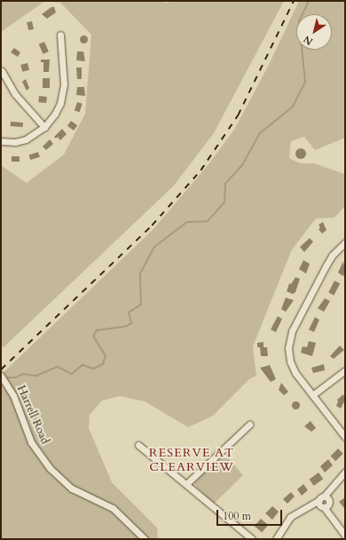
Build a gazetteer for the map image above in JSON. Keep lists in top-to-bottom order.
{
  "streets": {
    "street": ["Harrell Road"]
  },
  "districts": ["RESERVE AT CLEARVIEW"],
  "scale_bar": "100 m",
  "north": "bottom left"
}
